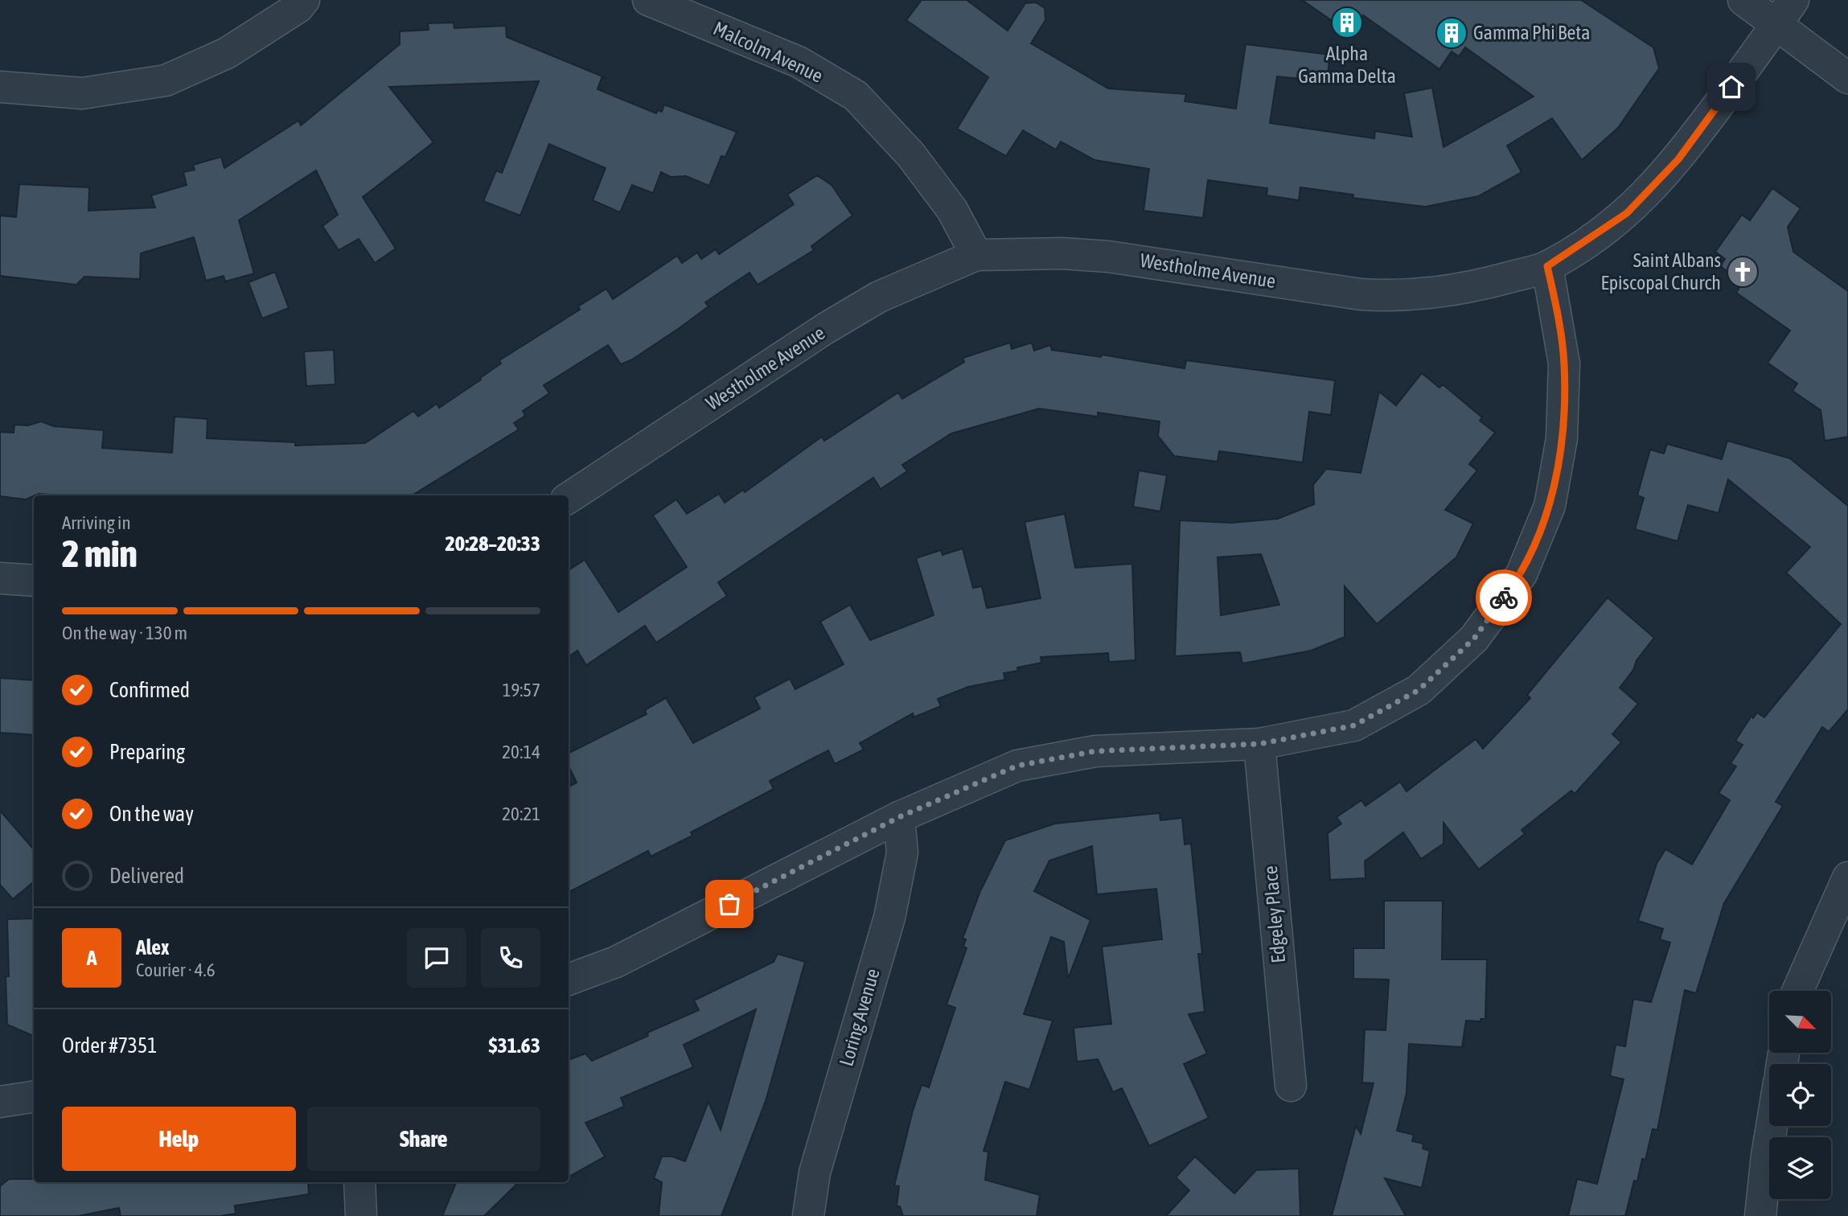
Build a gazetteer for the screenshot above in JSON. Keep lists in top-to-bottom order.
{
  "streets": {
    "street": [
      "Malcolm Avenue",
      "Westholme Avenue",
      "Edgeley Place",
      "Loring Avenue"
    ]
  },
  "crossings": [
    ["Malcolm Avenue", "Westholme Avenue"]
  ],
  "places": {
    "building": ["Alpha Gamma Delta", "Gamma Phi Beta"],
    "church": ["Saint Albans Episcopal Church"]
  },
  "north": "bottom right",
  "page": {
    "heading": ["2 min", "Arriving in", "20:28–20:33"],
    "panel": [
      "Alex",
      "Courier · 4.6",
      "Order #7351",
      "$31.63"
    ],
    "bar": "On the way · 130 m",
    "list": [
      ["Confirmed", "19:57"],
      ["Preparing", "20:14"],
      ["On the way", "20:21"],
      "Delivered"
    ],
    "round": "A",
    "buttons": ["Help", "Share"]
  }
}
